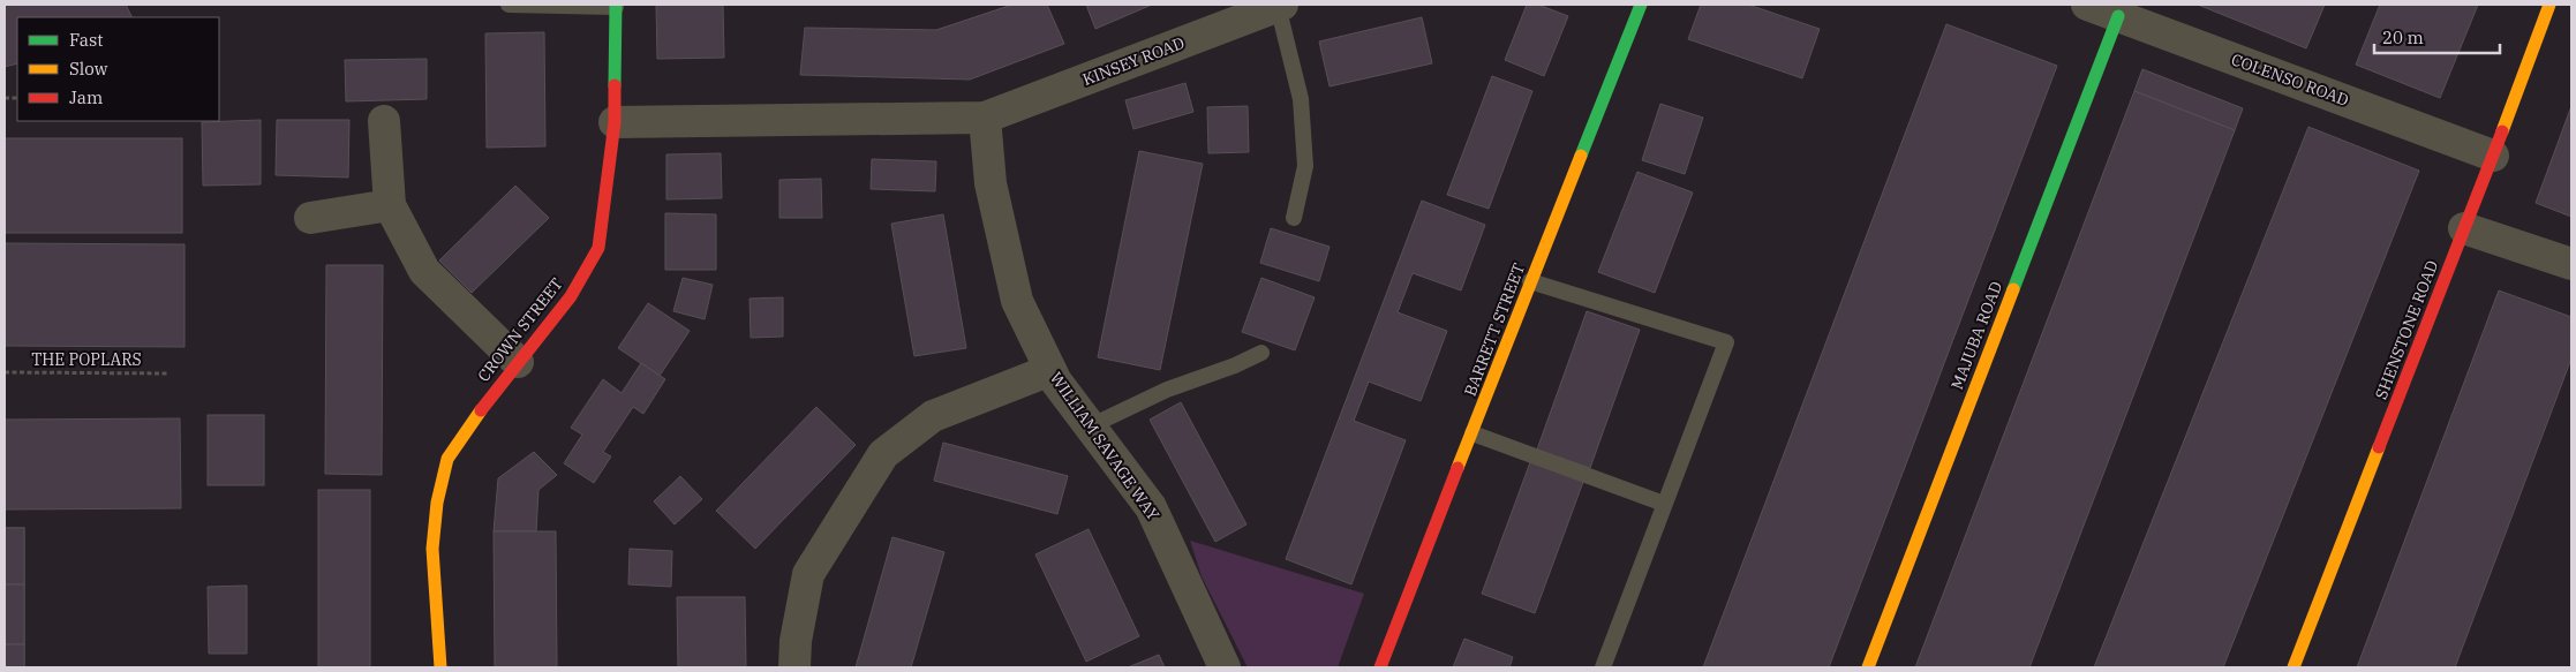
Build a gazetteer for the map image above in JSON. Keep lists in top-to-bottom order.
{
  "streets": {
    "street": [
      "KINSEY ROAD",
      "COLENSO ROAD",
      "CROWN STREET",
      "BARRETT STREET",
      "SHENSTONE ROAD",
      "MAJUBA ROAD",
      "WILLIAM SAVAGE WAY"
    ],
    "path": ["THE POPLARS"]
  },
  "crossings": [
    ["KINSEY ROAD", "WILLIAM SAVAGE WAY"],
    ["COLENSO ROAD", "SHENSTONE ROAD"],
    ["COLENSO ROAD", "MAJUBA ROAD"]
  ],
  "legend": ["Fast", "Slow", "Jam"],
  "scale_bar": "20 m"
}
